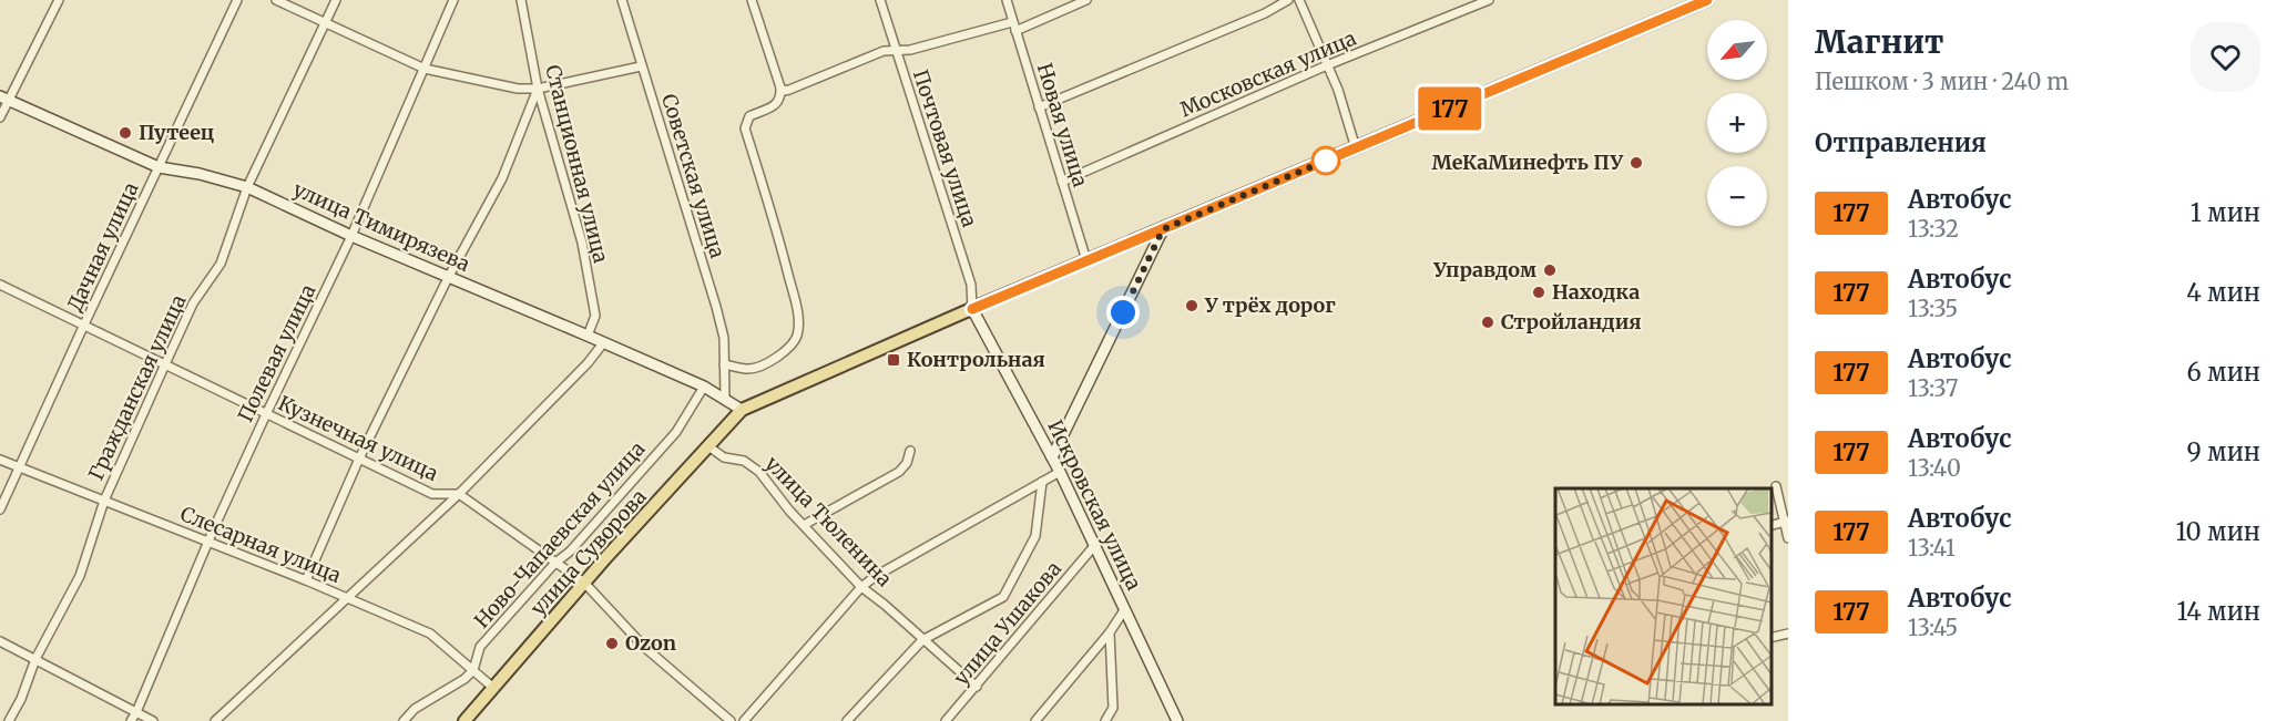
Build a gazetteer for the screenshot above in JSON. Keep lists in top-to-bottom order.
{
  "streets": {
    "main road": ["улица Тимирязева", "Искровская улица", "улица Суворова"],
    "street": [
      "Московская улица",
      "Новая улица",
      "Почтовая улица",
      "Станционная улица",
      "Советская улица",
      "Дачная улица",
      "Полевая улица",
      "Гражданская улица",
      "Кузнечная улица",
      "улица Тюленина",
      "Ново-Чапаевская улица",
      "Слесарная улица",
      "улица Ушакова"
    ]
  },
  "crossings": [
    ["Московская улица", "Новая улица"],
    ["Почтовая улица", "Искровская улица"],
    ["Станционная улица", "улица Тимирязева"],
    ["Советская улица", "улица Тимирязева"],
    ["улица Тимирязева", "Дачная улица"],
    ["улица Тимирязева", "Полевая улица"],
    ["улица Тимирязева", "Гражданская улица"],
    ["улица Тимирязева", "Ново-Чапаевская улица"],
    ["улица Тимирязева", "улица Суворова"],
    ["Дачная улица", "Кузнечная улица"],
    ["Дачная улица", "Слесарная улица"],
    ["Полевая улица", "Кузнечная улица"],
    ["Полевая улица", "Слесарная улица"],
    ["Гражданская улица", "Кузнечная улица"],
    ["Гражданская улица", "Слесарная улица"],
    ["Кузнечная улица", "Ново-Чапаевская улица"],
    ["Кузнечная улица", "улица Суворова"],
    ["Искровская улица", "улица Ушакова"],
    ["улица Тюленина", "улица Суворова"],
    ["улица Тюленина", "улица Ушакова"],
    ["Ново-Чапаевская улица", "Слесарная улица"],
    ["Слесарная улица", "улица Суворова"]
  ],
  "places": {
    "other": [
      "Путеец",
      "МеКаМинефть ПУ",
      "Управдом",
      "Находка",
      "У трёх дорог",
      "Стройландия",
      "Ozon"
    ],
    "transit": ["Контрольная"]
  },
  "lines": ["bus line 177"],
  "north": "bottom left",
  "page": {
    "on_map": "177",
    "heading": [
      ["Магнит", "Пешком · 3 мин · 240 m"],
      "Отправления"
    ],
    "map_buttons": ["+", "−"],
    "list": [
      {
        "mark": "177",
        "name": "Автобус",
        "note": "13:32",
        "value": "1 мин"
      },
      {
        "mark": "177",
        "name": "Автобус",
        "note": "13:35",
        "value": "4 мин"
      },
      {
        "mark": "177",
        "name": "Автобус",
        "note": "13:37",
        "value": "6 мин"
      },
      {
        "mark": "177",
        "name": "Автобус",
        "note": "13:40",
        "value": "9 мин"
      },
      {
        "mark": "177",
        "name": "Автобус",
        "note": "13:41",
        "value": "10 мин"
      },
      {
        "mark": "177",
        "name": "Автобус",
        "note": "13:45",
        "value": "14 мин"
      }
    ]
  }
}
